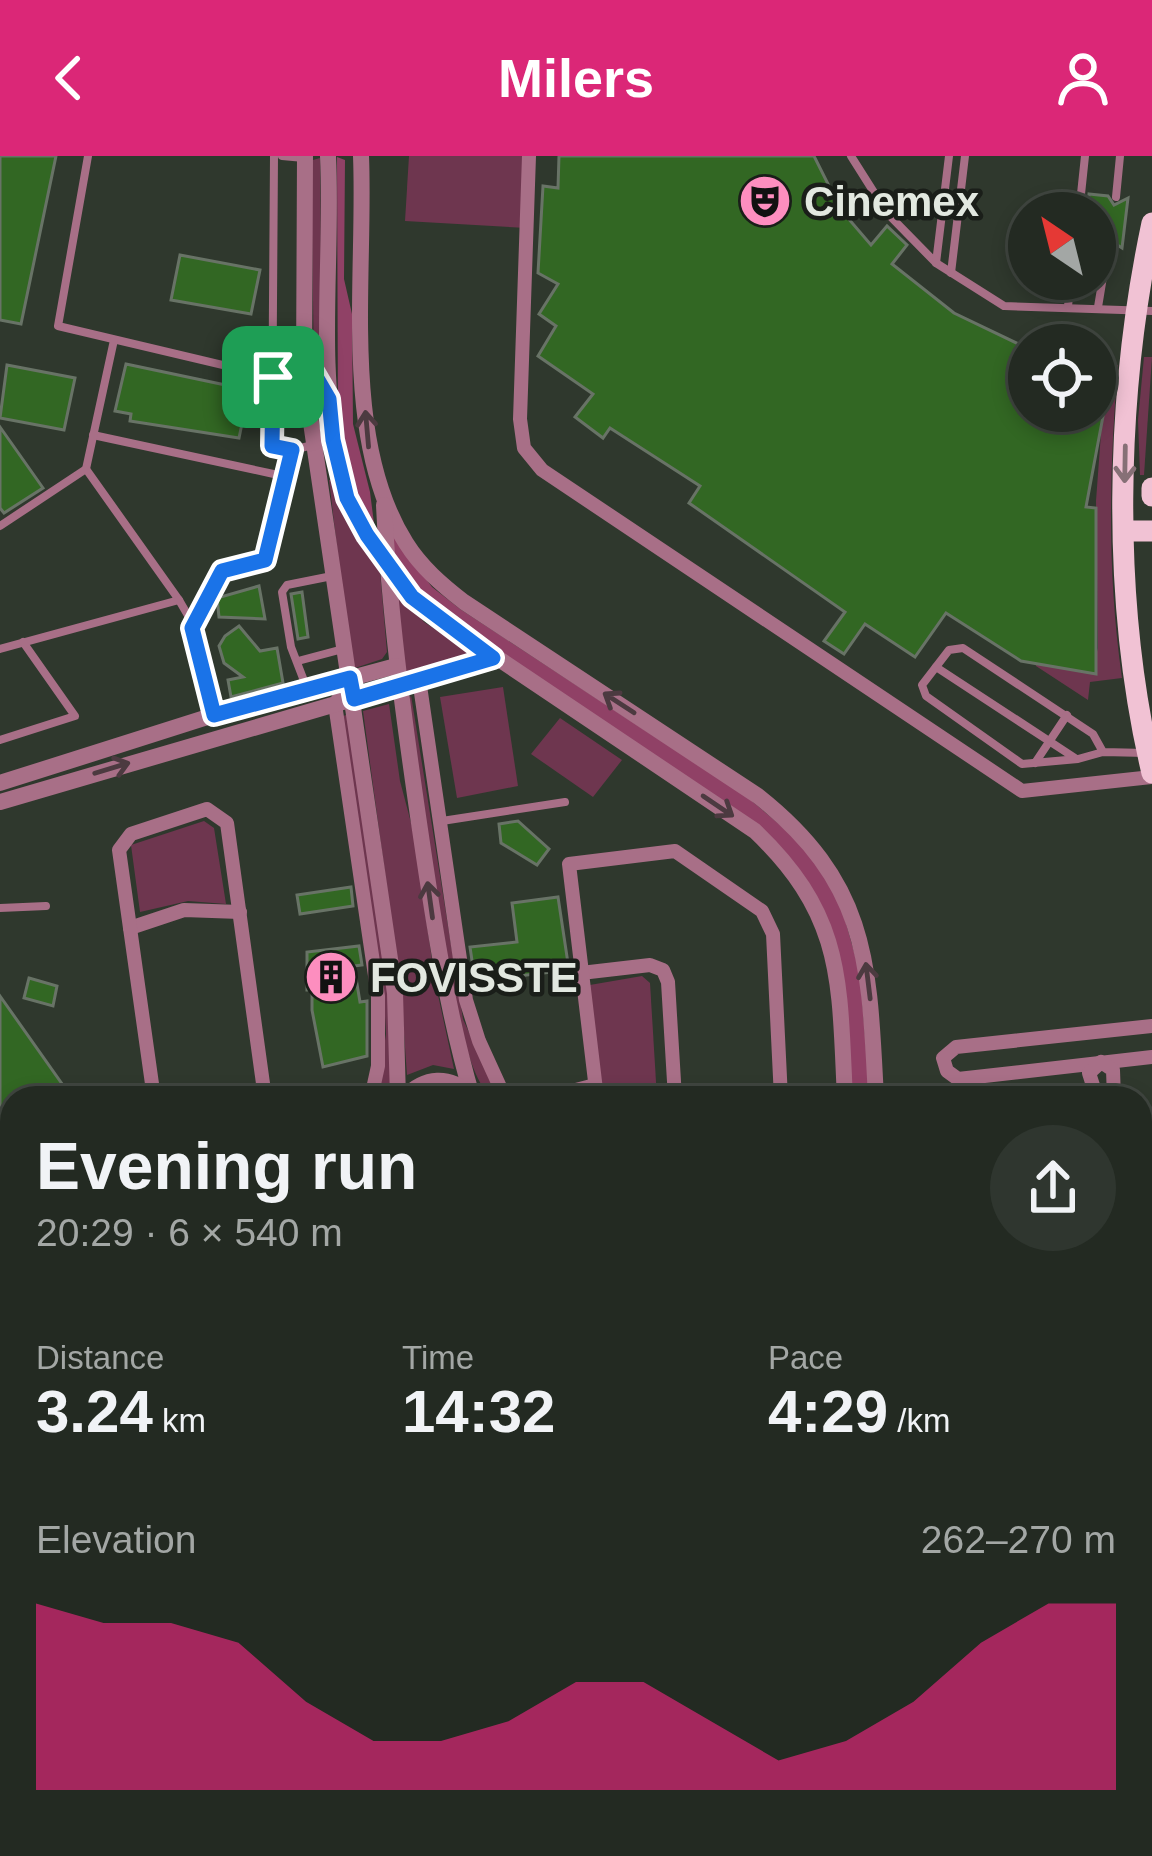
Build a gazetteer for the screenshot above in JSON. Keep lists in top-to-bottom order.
{
  "places": {
    "theatre": ["Cinemex"],
    "building": ["FOVISSTE"]
  },
  "north": "top left",
  "page": {
    "header": "Milers",
    "heading": ["Evening run", "20:29 · 6 × 540 m"],
    "stats": [
      ["Distance", "3.24 km"],
      ["Time", "14:32"],
      ["Pace", "4:29 /km"]
    ],
    "chart": ["Elevation", "262–270 m"]
  }
}
